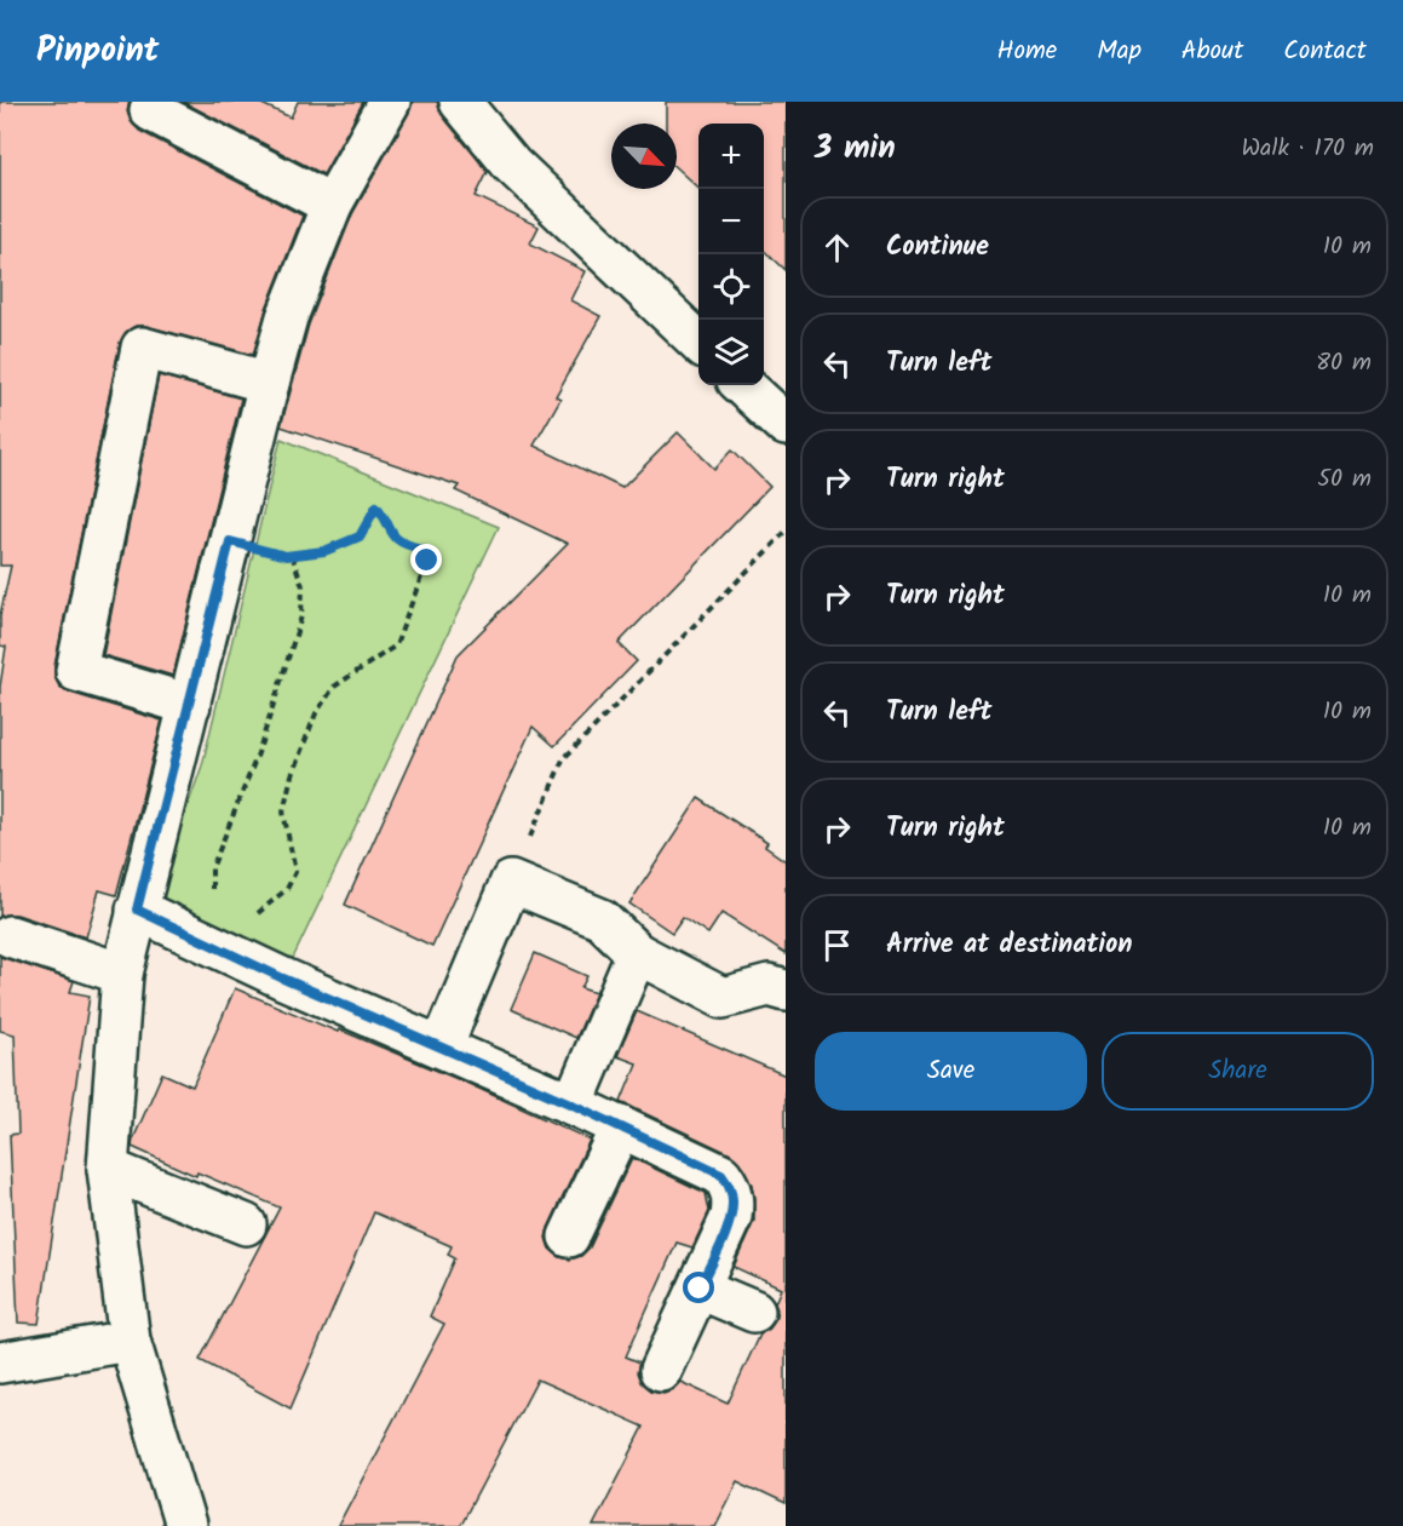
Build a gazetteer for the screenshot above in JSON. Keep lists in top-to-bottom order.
{
  "north": "bottom right",
  "page": {
    "header": "Pinpoint",
    "nav": [
      "Home",
      "Map",
      "About",
      "Contact"
    ],
    "heading": ["3 min", "Walk · 170 m"],
    "map_buttons": ["+", "−"],
    "list": [
      ["Continue", "10 m"],
      ["Turn left", "80 m"],
      ["Turn right", "50 m"],
      ["Turn right", "10 m"],
      ["Turn left", "10 m"],
      ["Turn right", "10 m"],
      "Arrive at destination"
    ],
    "buttons": ["Save", "Share"]
  }
}
